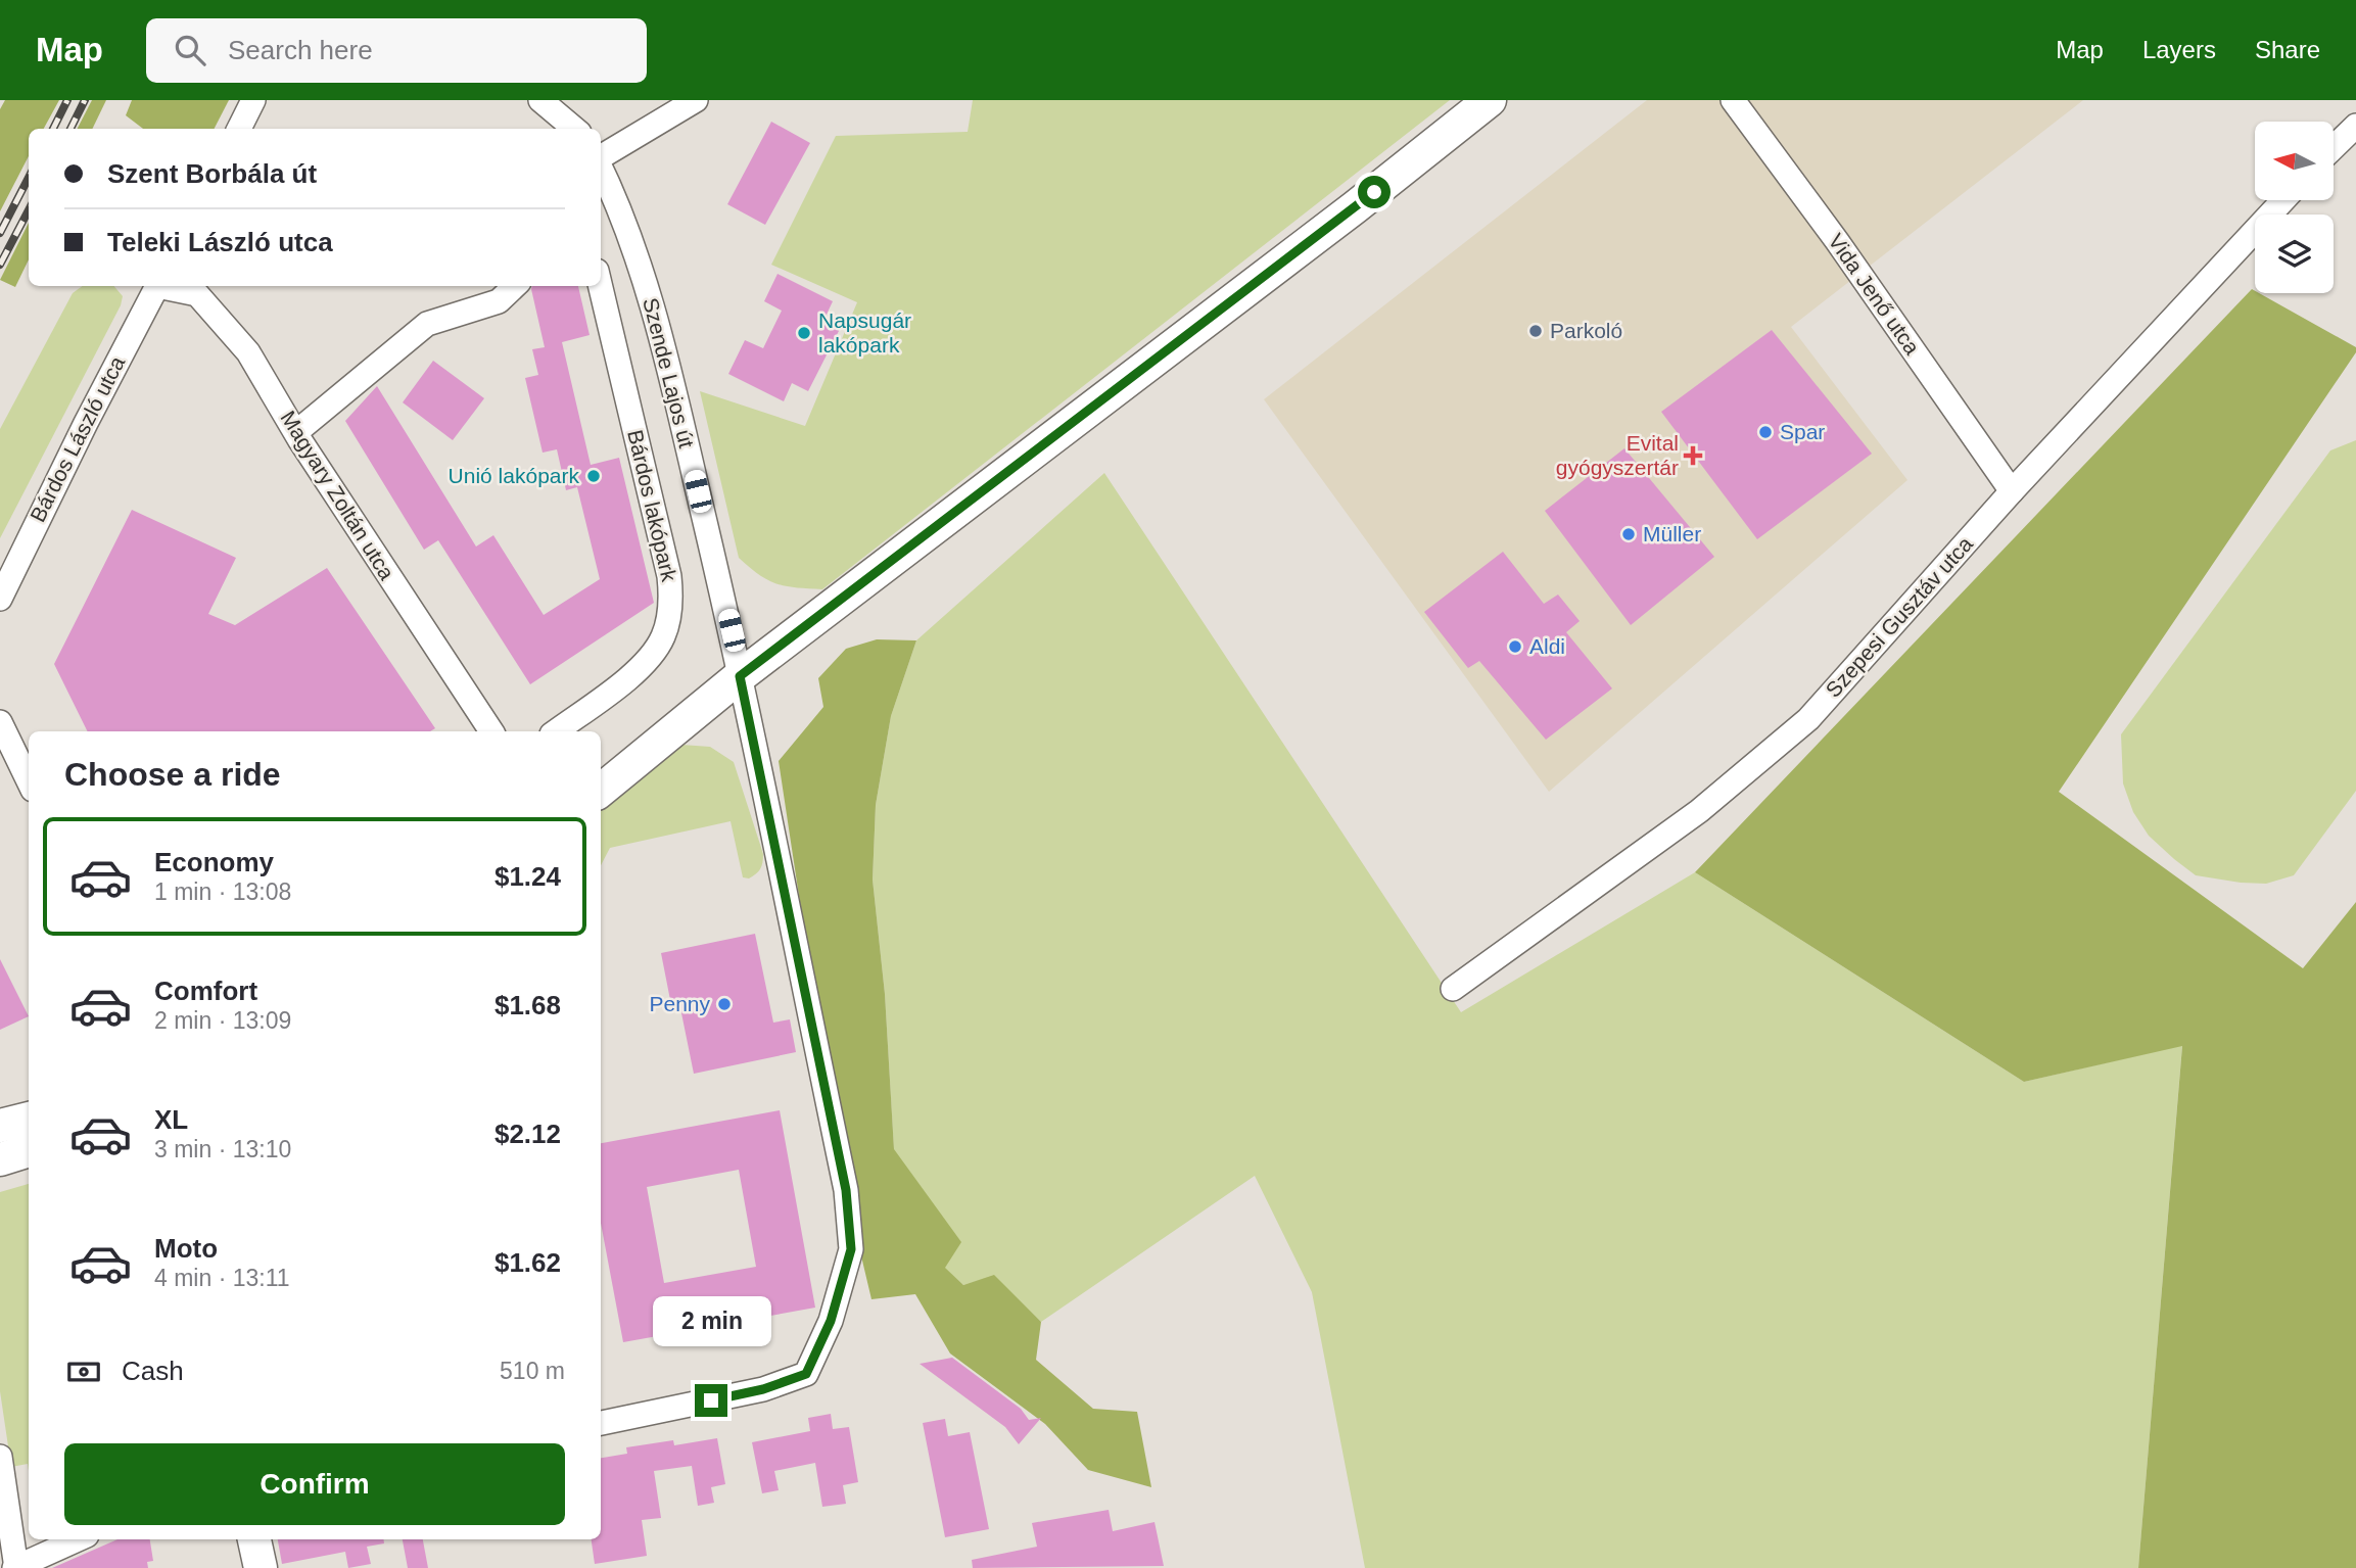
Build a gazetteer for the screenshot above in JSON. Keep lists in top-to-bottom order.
{
  "streets": {
    "street": [
      "Vida Jenő utca",
      "Szende Lajos út",
      "Bárdos László utca",
      "Magyary Zoltán utca",
      "Bárdos lakópark",
      "Szepesi Gusztáv utca"
    ]
  },
  "crossings": [
    ["Vida Jenő utca", "Szepesi Gusztáv utca"]
  ],
  "places": {
    "other": [
      "Parkoló",
      "Napsugár lakópark",
      "Spar",
      "Unió lakópark",
      "Müller",
      "Aldi",
      "Penny"
    ],
    "health": ["Evital gyógyszertár"]
  },
  "north": "left",
  "page": {
    "header": "Map",
    "search": "Search here",
    "nav": ["Map", "Layers", "Share"],
    "banner": ["Szent Borbála út", "Teleki László utca"],
    "heading": "Choose a ride",
    "list": [
      {
        "name": "Economy",
        "note": "1 min · 13:08",
        "value": "$1.24"
      },
      {
        "name": "Comfort",
        "note": "2 min · 13:09",
        "value": "$1.68"
      },
      {
        "name": "XL",
        "note": "3 min · 13:10",
        "value": "$2.12"
      },
      {
        "name": "Moto",
        "note": "4 min · 13:11",
        "value": "$1.62"
      }
    ],
    "bubble": "2 min",
    "pay": ["Cash", "510 m"],
    "buttons": "Confirm"
  }
}
